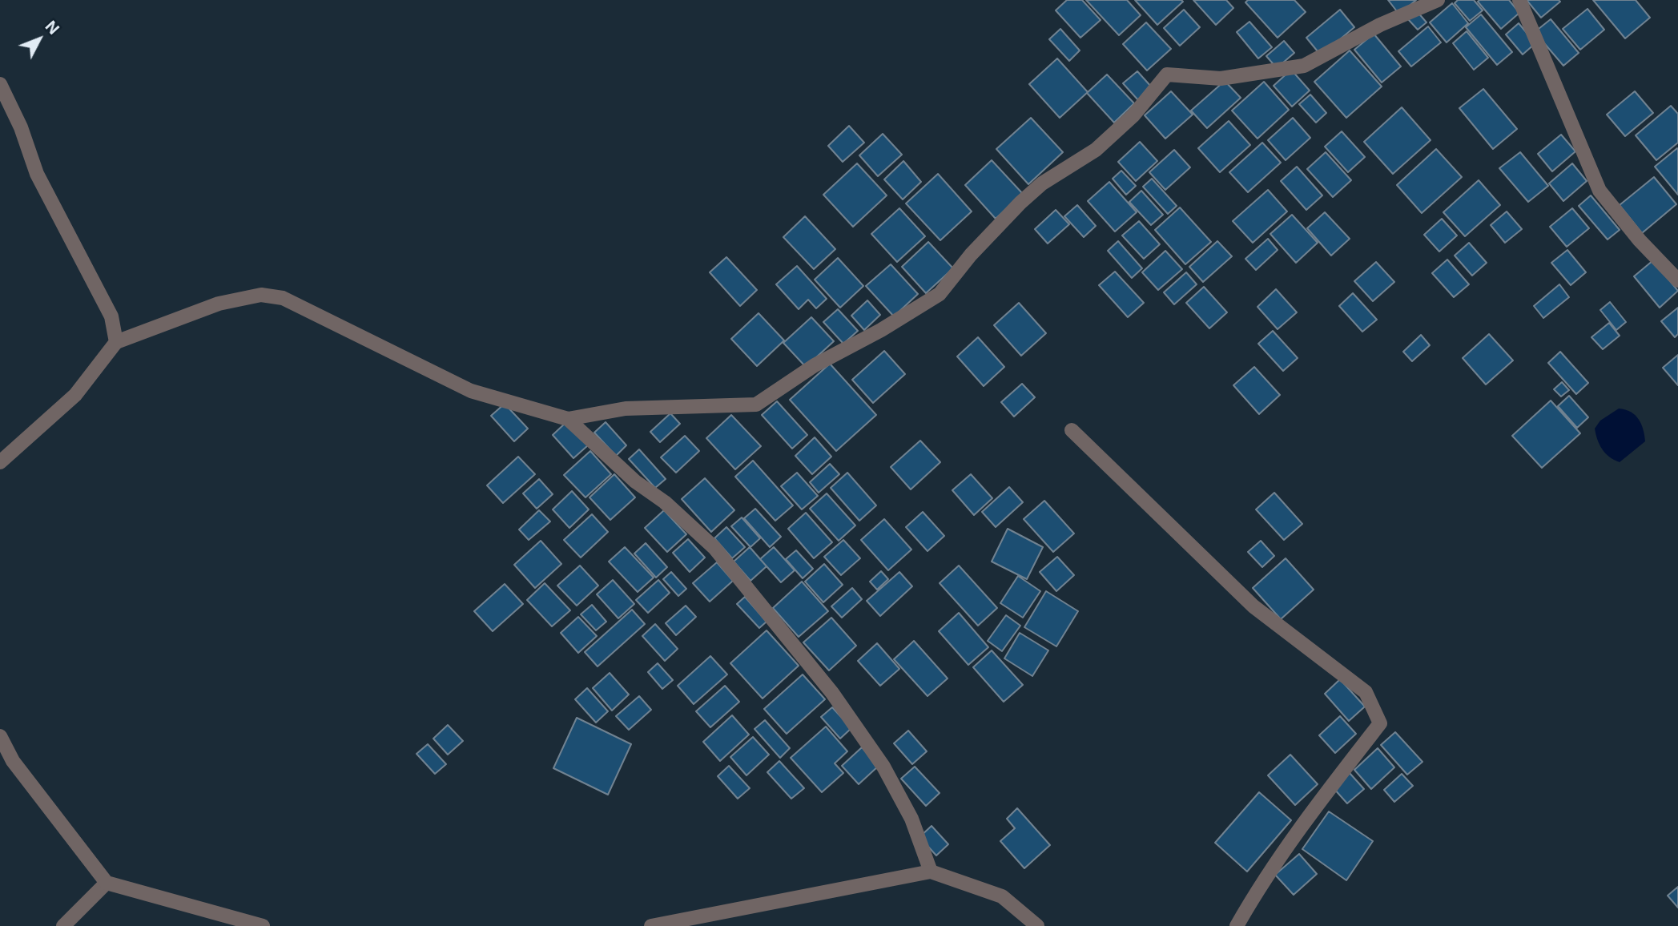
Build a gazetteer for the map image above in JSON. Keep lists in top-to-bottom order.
{
  "north": "top right"
}
